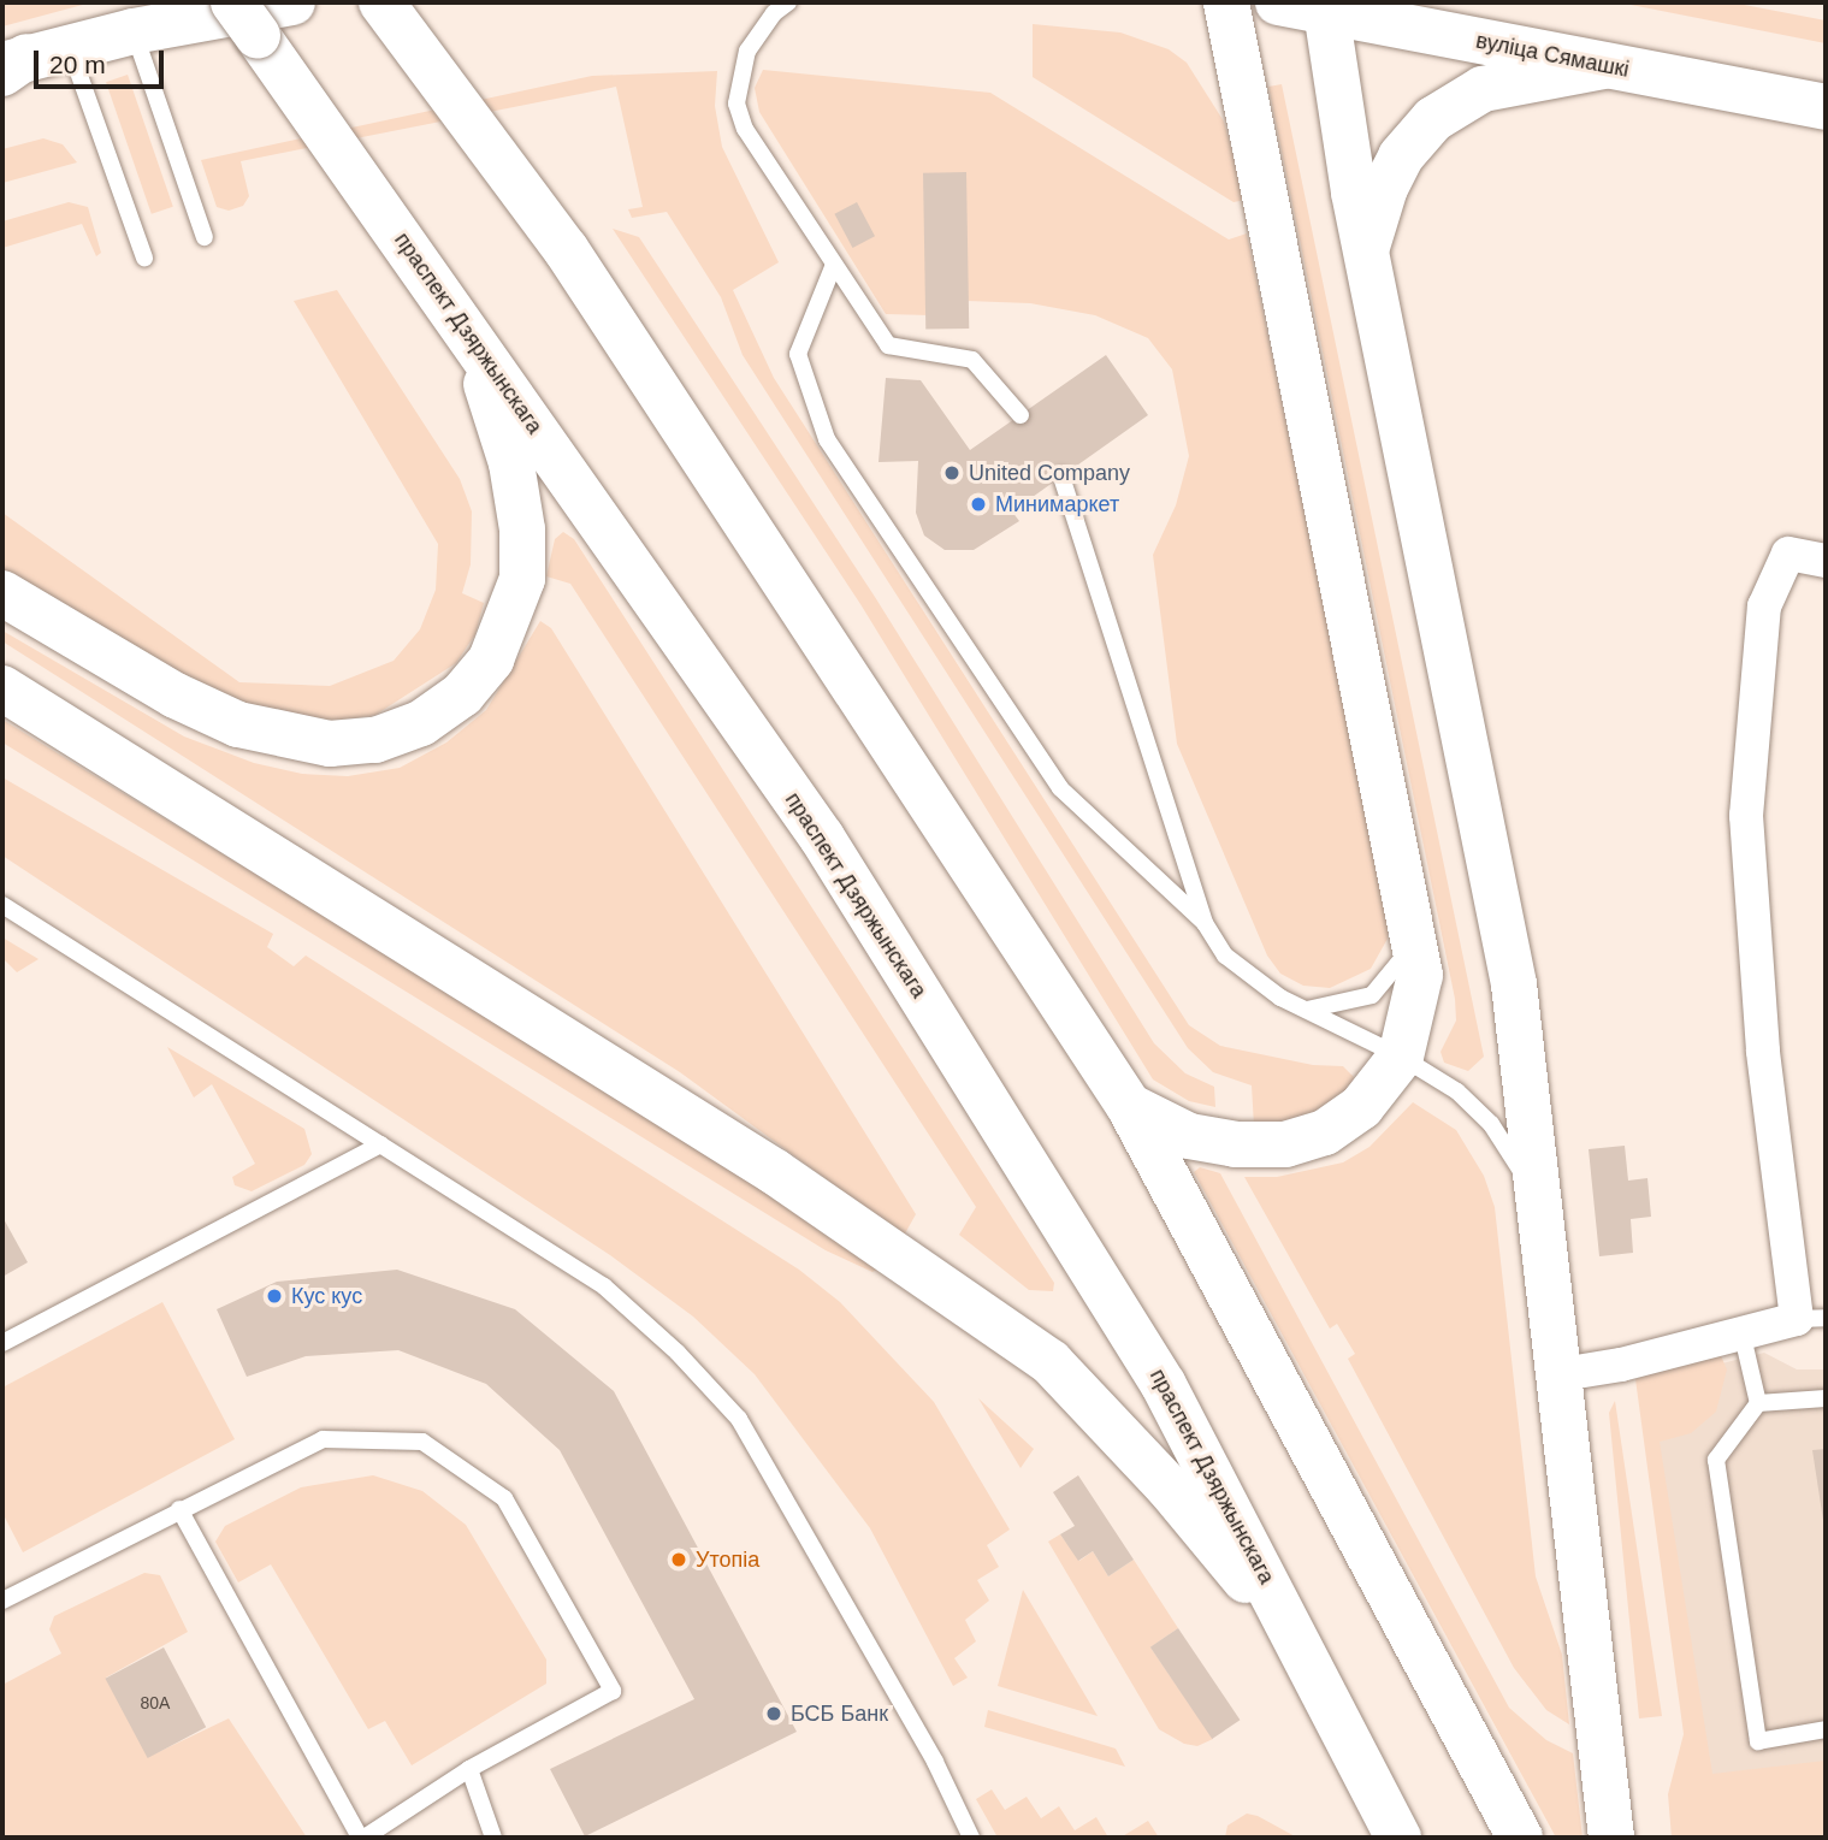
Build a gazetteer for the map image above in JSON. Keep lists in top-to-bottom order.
{
  "streets": {
    "main road": ["вуліца Сямашкі", "праспект Дзяржынскага"]
  },
  "places": [
    "United Company",
    "Минимаркет",
    "Кус кус",
    "Утопiа",
    "БСБ Банк"
  ],
  "house_numbers": ["80А"],
  "scale_bar": "20 m"
}
